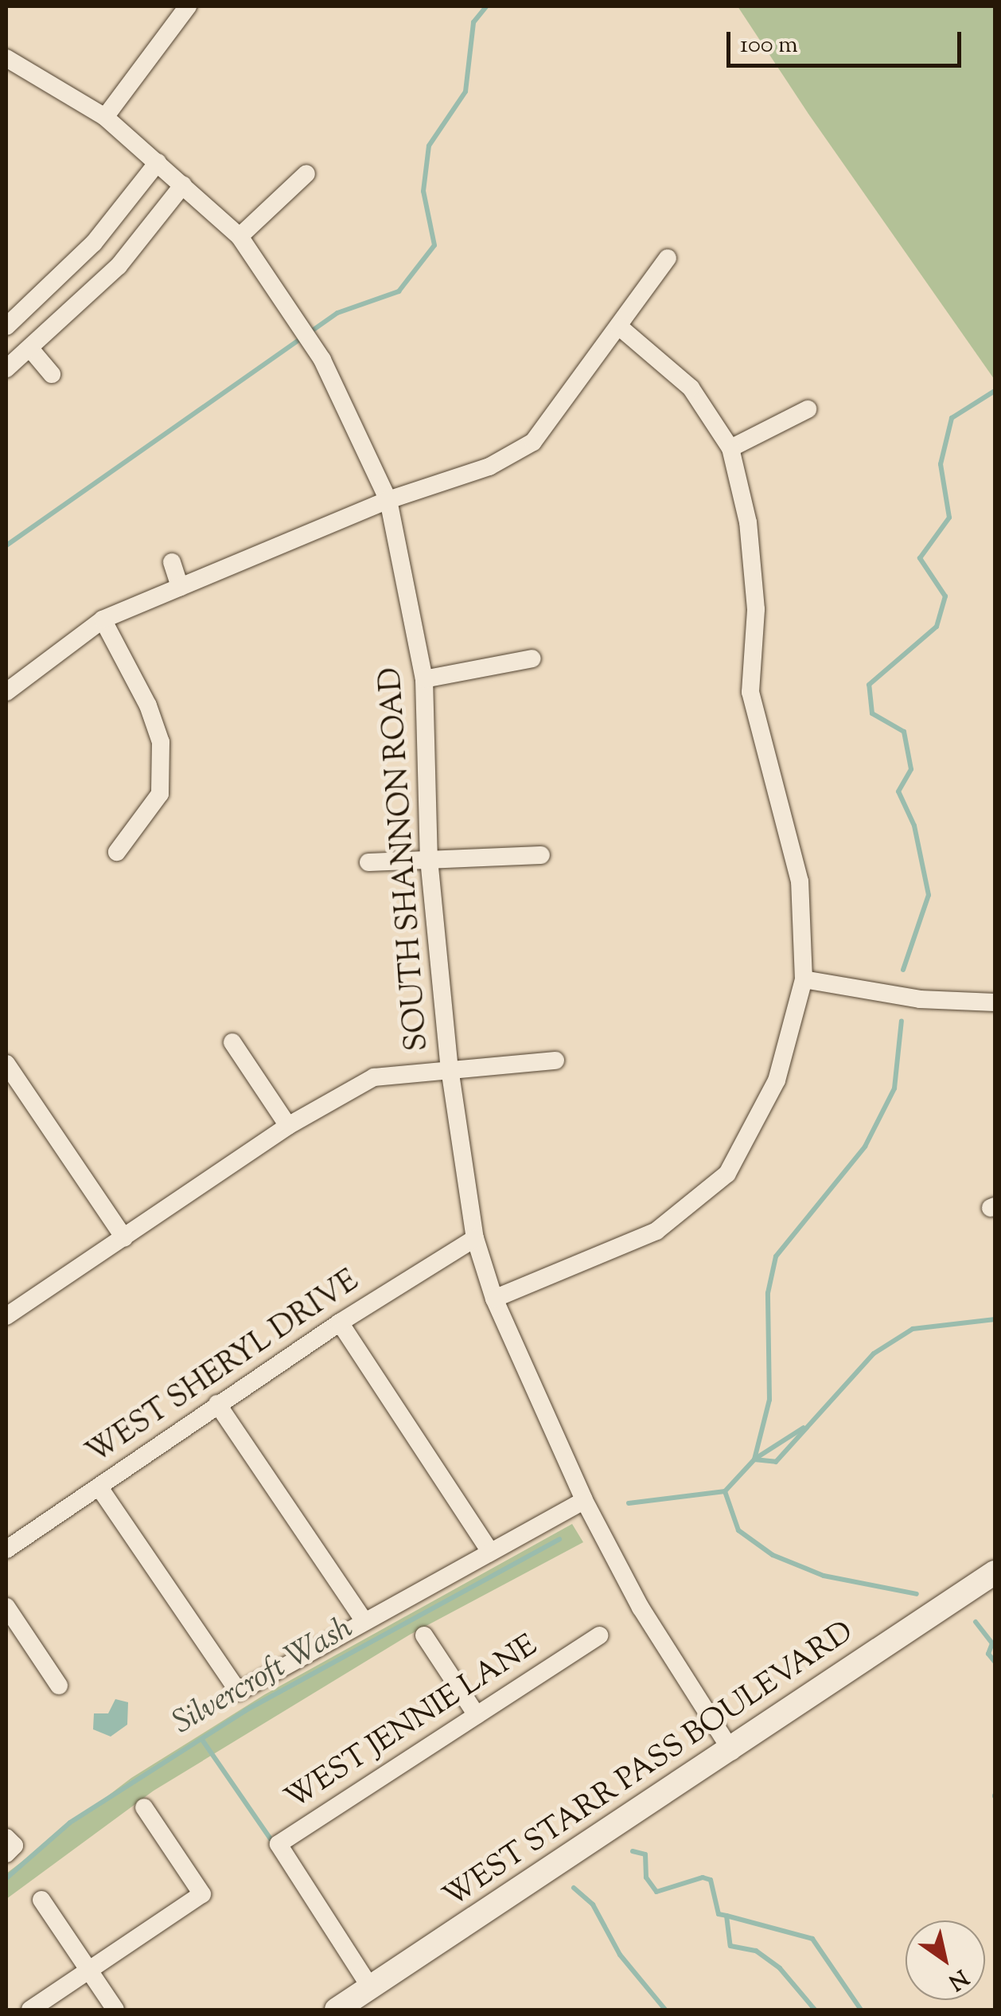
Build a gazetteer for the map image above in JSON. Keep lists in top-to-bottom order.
{
  "streets": {
    "street": [
      "SOUTH SHANNON ROAD",
      "WEST SHERYL DRIVE",
      "WEST JENNIE LANE",
      "WEST STARR PASS BOULEVARD"
    ]
  },
  "crossings": [
    ["SOUTH SHANNON ROAD", "WEST SHERYL DRIVE"],
    ["SOUTH SHANNON ROAD", "WEST STARR PASS BOULEVARD"],
    ["WEST JENNIE LANE", "WEST STARR PASS BOULEVARD"]
  ],
  "water": ["Silvercroft Wash"],
  "scale_bar": "100 m",
  "north": "bottom right"
}
